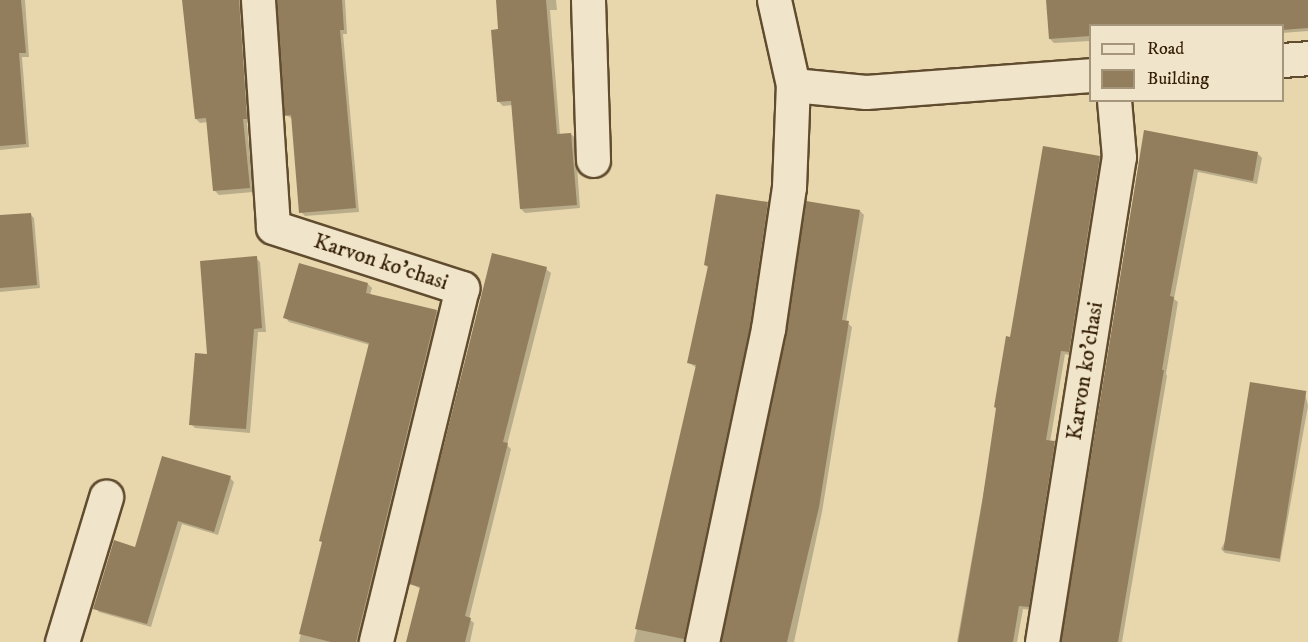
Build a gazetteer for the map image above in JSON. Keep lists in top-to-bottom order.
{
  "streets": {
    "street": ["Karvon ko'chasi"]
  },
  "legend": ["Road", "Building"]
}
